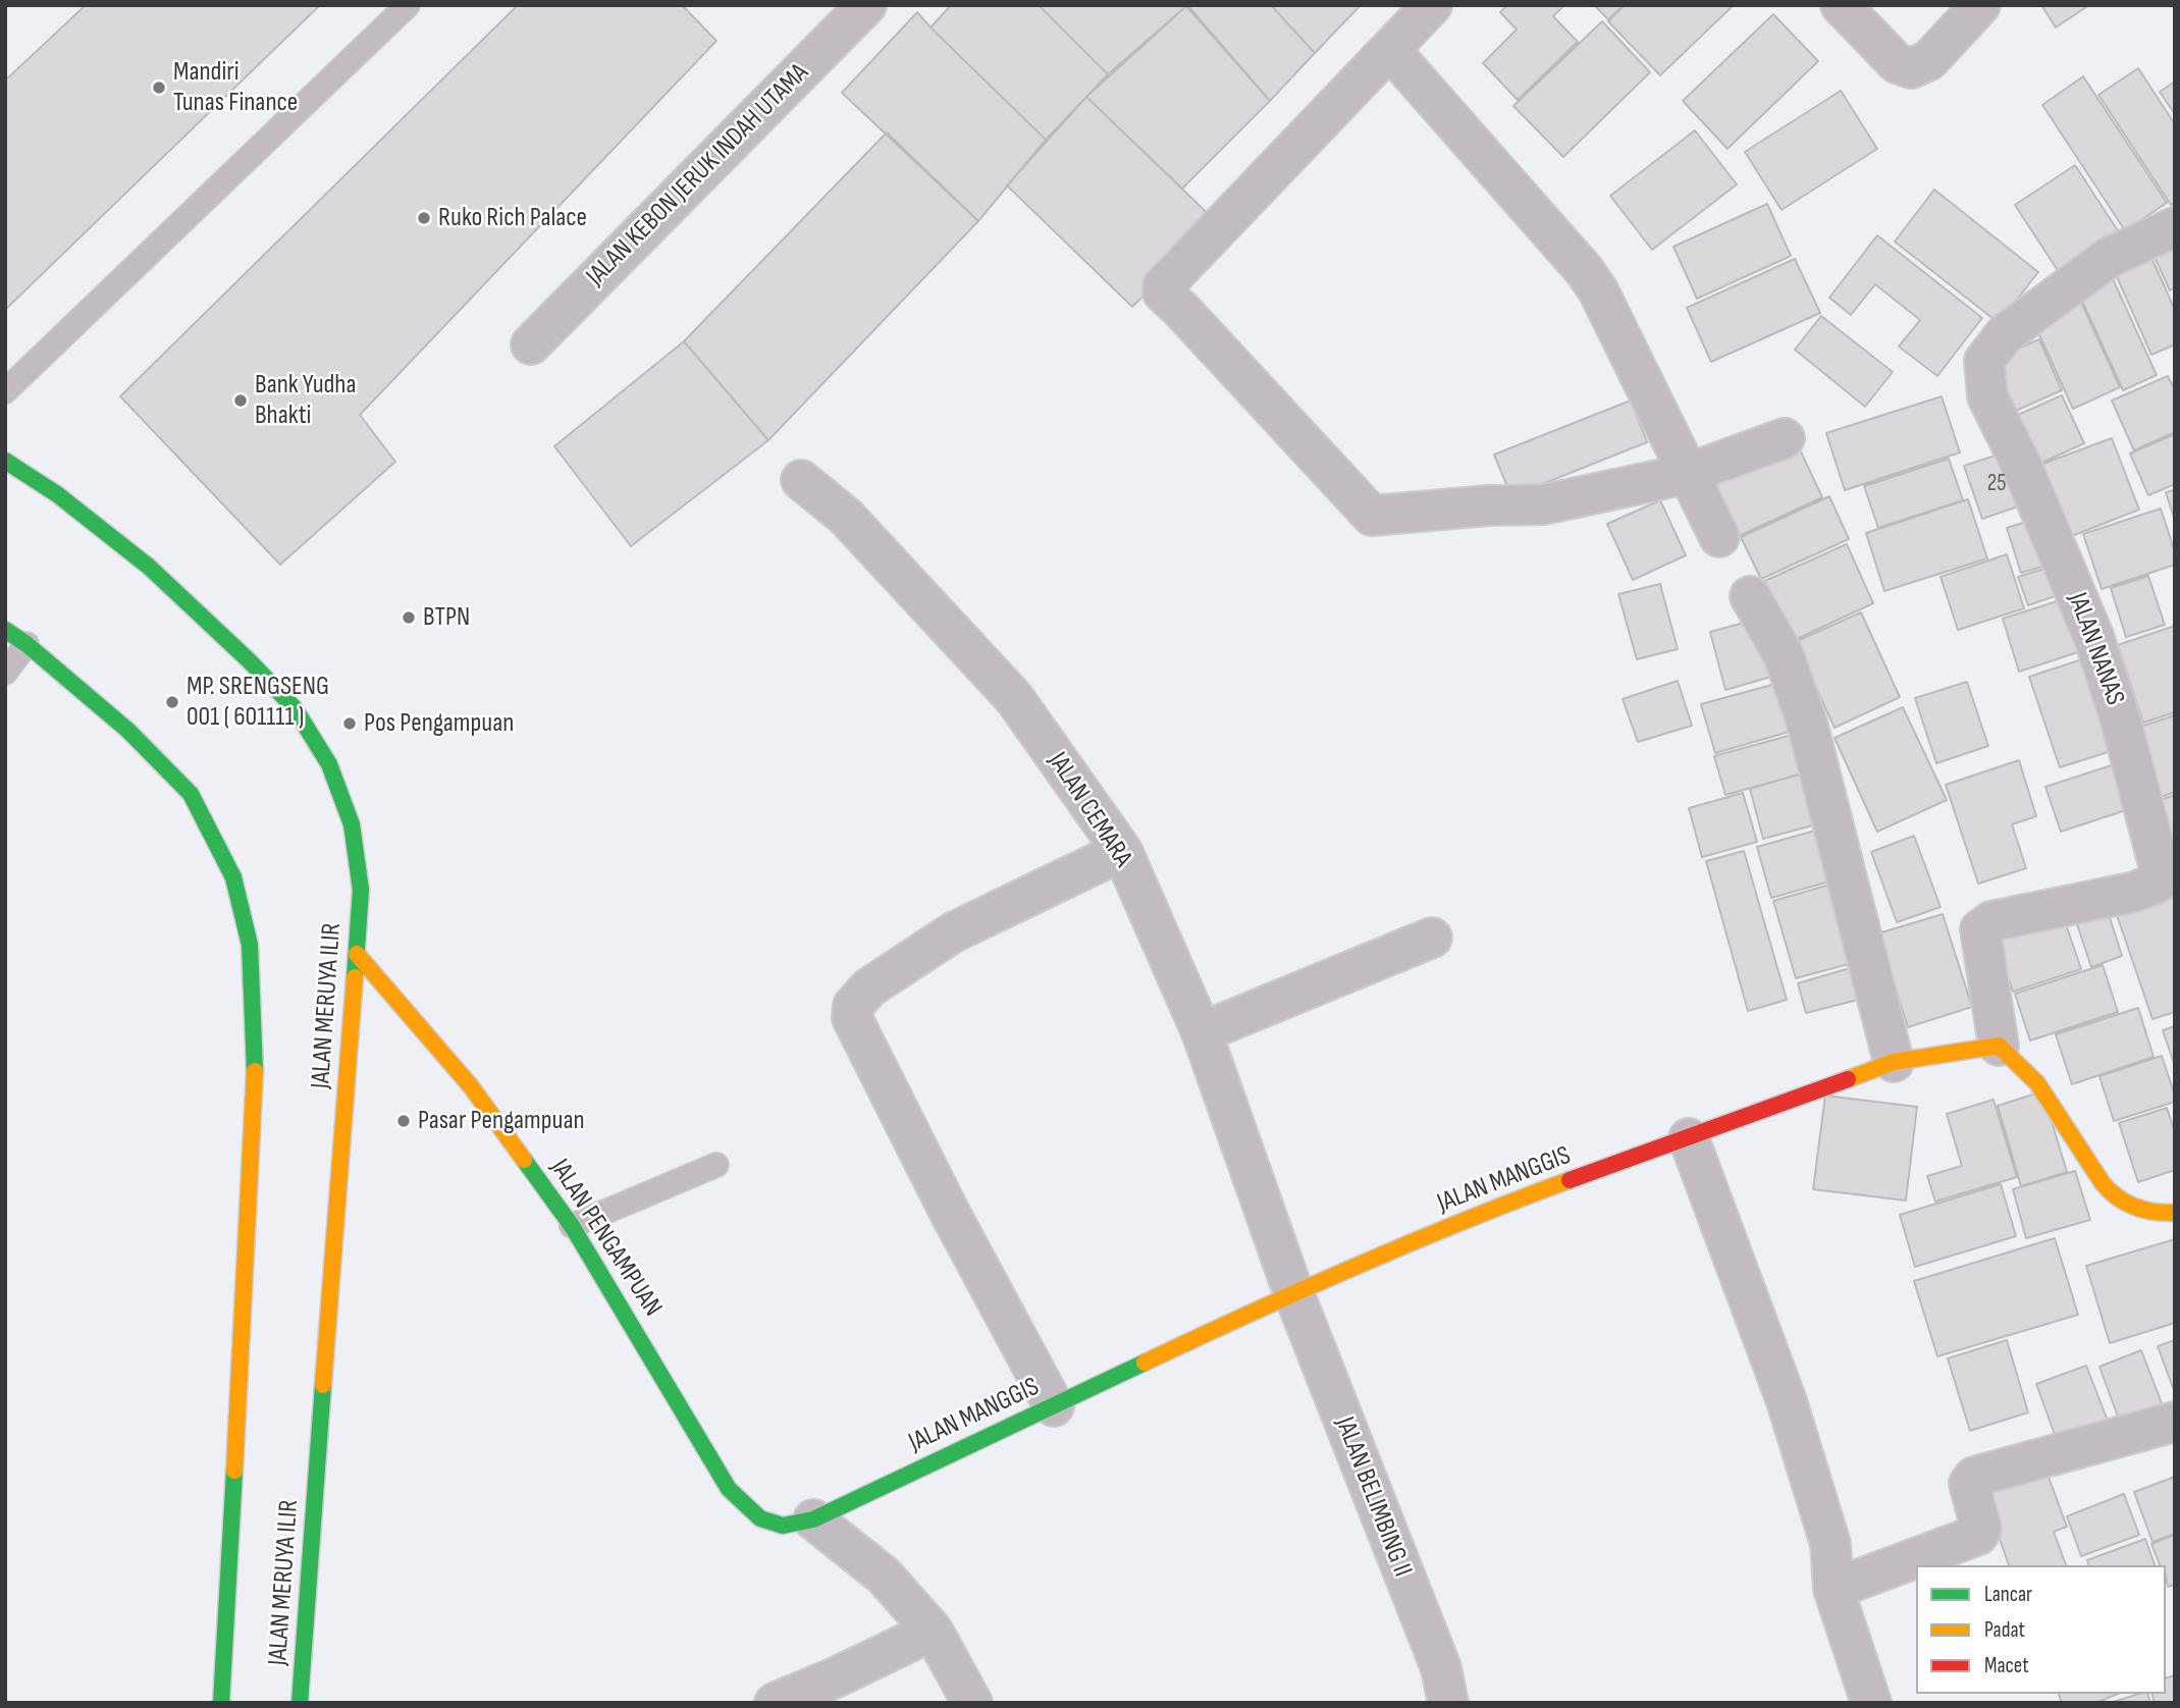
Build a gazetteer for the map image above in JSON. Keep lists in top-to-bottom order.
{
  "streets": {
    "main road": ["JALAN MERUYA ILIR", "JALAN MANGGIS", "JALAN PENGAMPUAN"],
    "street": [
      "JALAN KEBON JERUK INDAH UTAMA",
      "JALAN NANAS",
      "JALAN CEMARA",
      "JALAN BELIMBING II"
    ]
  },
  "crossings": [
    ["JALAN NANAS", "JALAN MANGGIS"],
    ["JALAN CEMARA", "JALAN MANGGIS"],
    ["JALAN CEMARA", "JALAN BELIMBING II"],
    ["JALAN MERUYA ILIR", "JALAN PENGAMPUAN"],
    ["JALAN MANGGIS", "JALAN PENGAMPUAN"],
    ["JALAN MANGGIS", "JALAN BELIMBING II"]
  ],
  "places": [
    "Mandiri Tunas Finance",
    "Ruko Rich Palace",
    "Bank Yudha Bhakti",
    "BTPN",
    "MP. SRENGSENG 001 ( 601111 )",
    "Pos Pengampuan",
    "Pasar Pengampuan"
  ],
  "house_numbers": ["25"],
  "legend": ["Lancar", "Padat", "Macet"]
}
